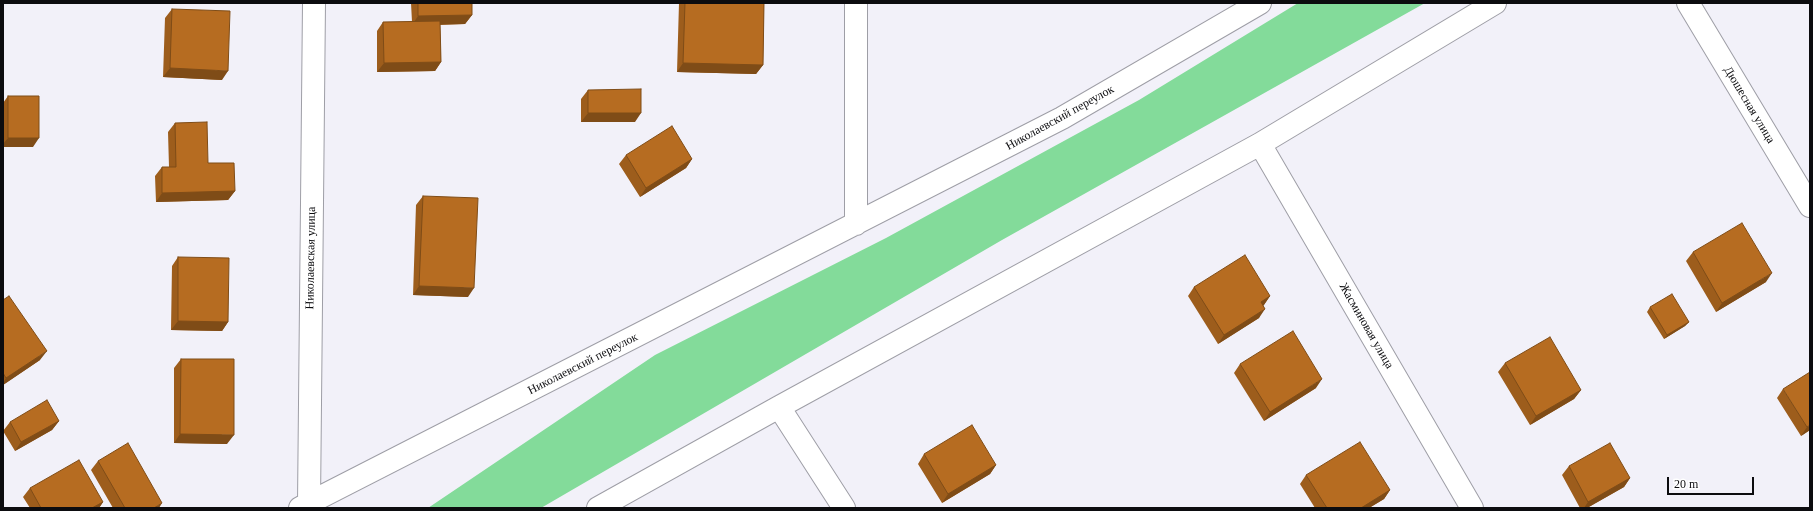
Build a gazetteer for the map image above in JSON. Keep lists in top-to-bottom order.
{
  "streets": {
    "street": [
      "Дюшесная улица",
      "Николаевский переулок",
      "Николаевская улица",
      "Жасминовая улица"
    ]
  },
  "crossings": [
    ["Николаевский переулок", "Николаевская улица"]
  ],
  "scale_bar": "20 m"
}
